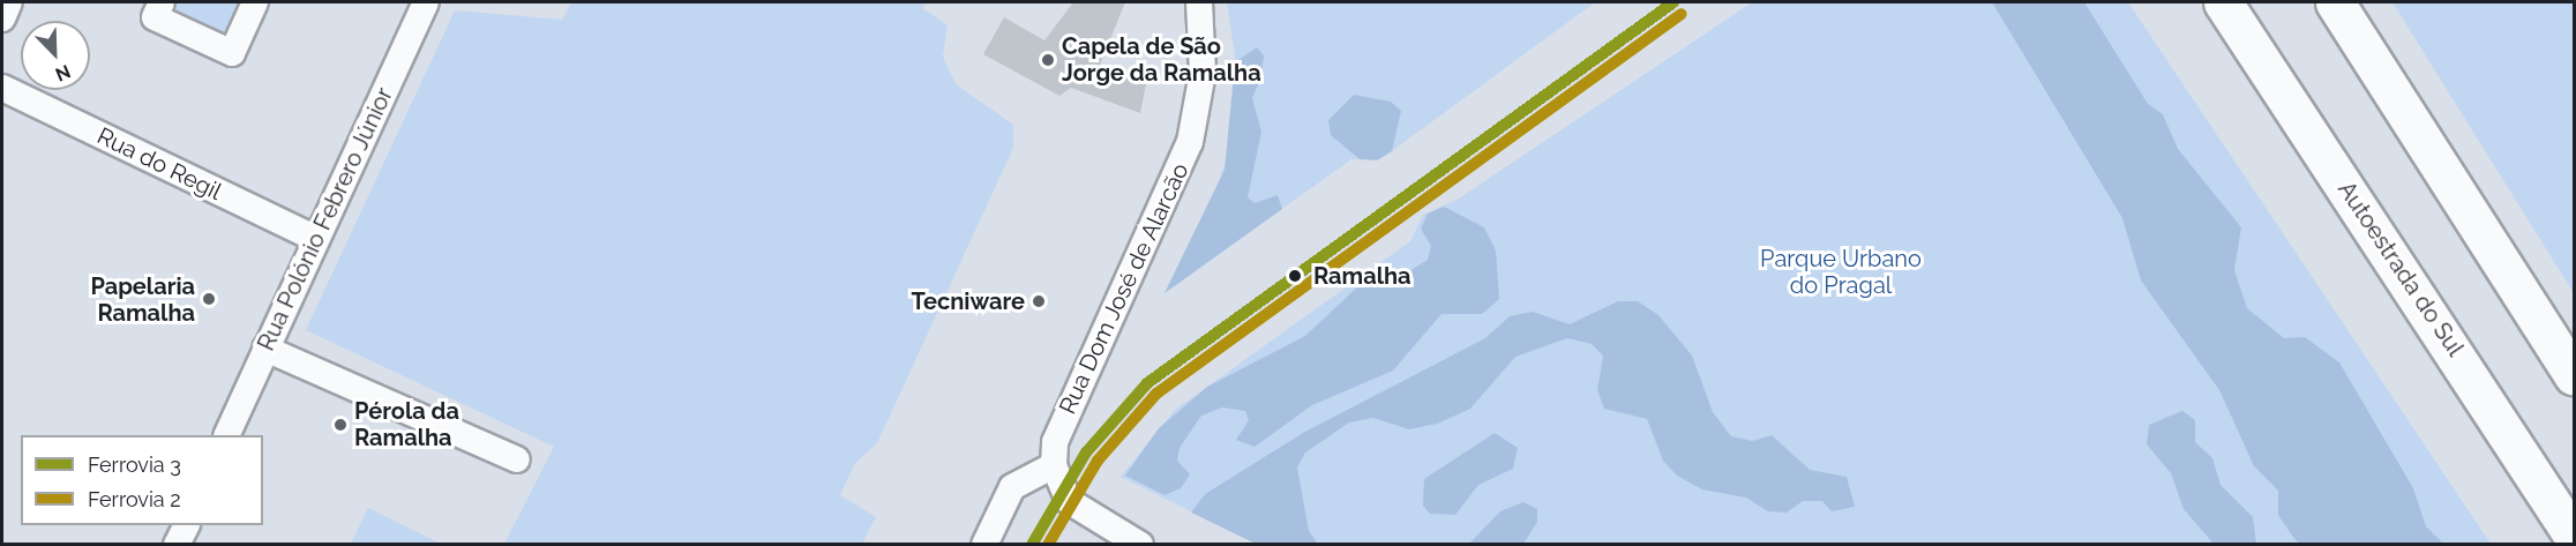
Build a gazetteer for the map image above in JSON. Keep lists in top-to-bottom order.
{
  "streets": {
    "highway": ["Autoestrada do Sul"],
    "street": ["Rua do Regil", "Rua Polónio Febrero Júnior", "Rua Dom José de Alarcão"]
  },
  "crossings": [
    ["Rua do Regil", "Rua Polónio Febrero Júnior"]
  ],
  "parks": ["Parque Urbano do Pragal"],
  "places": [
    "Capela de São Jorge da Ramalha",
    "Ramalha",
    "Papelaria Ramalha",
    "Tecniware",
    "Pérola da Ramalha"
  ],
  "lines": ["rail line 3", "rail line 2"],
  "legend": ["Ferrovia 3", "Ferrovia 2"],
  "north": "bottom right"
}
